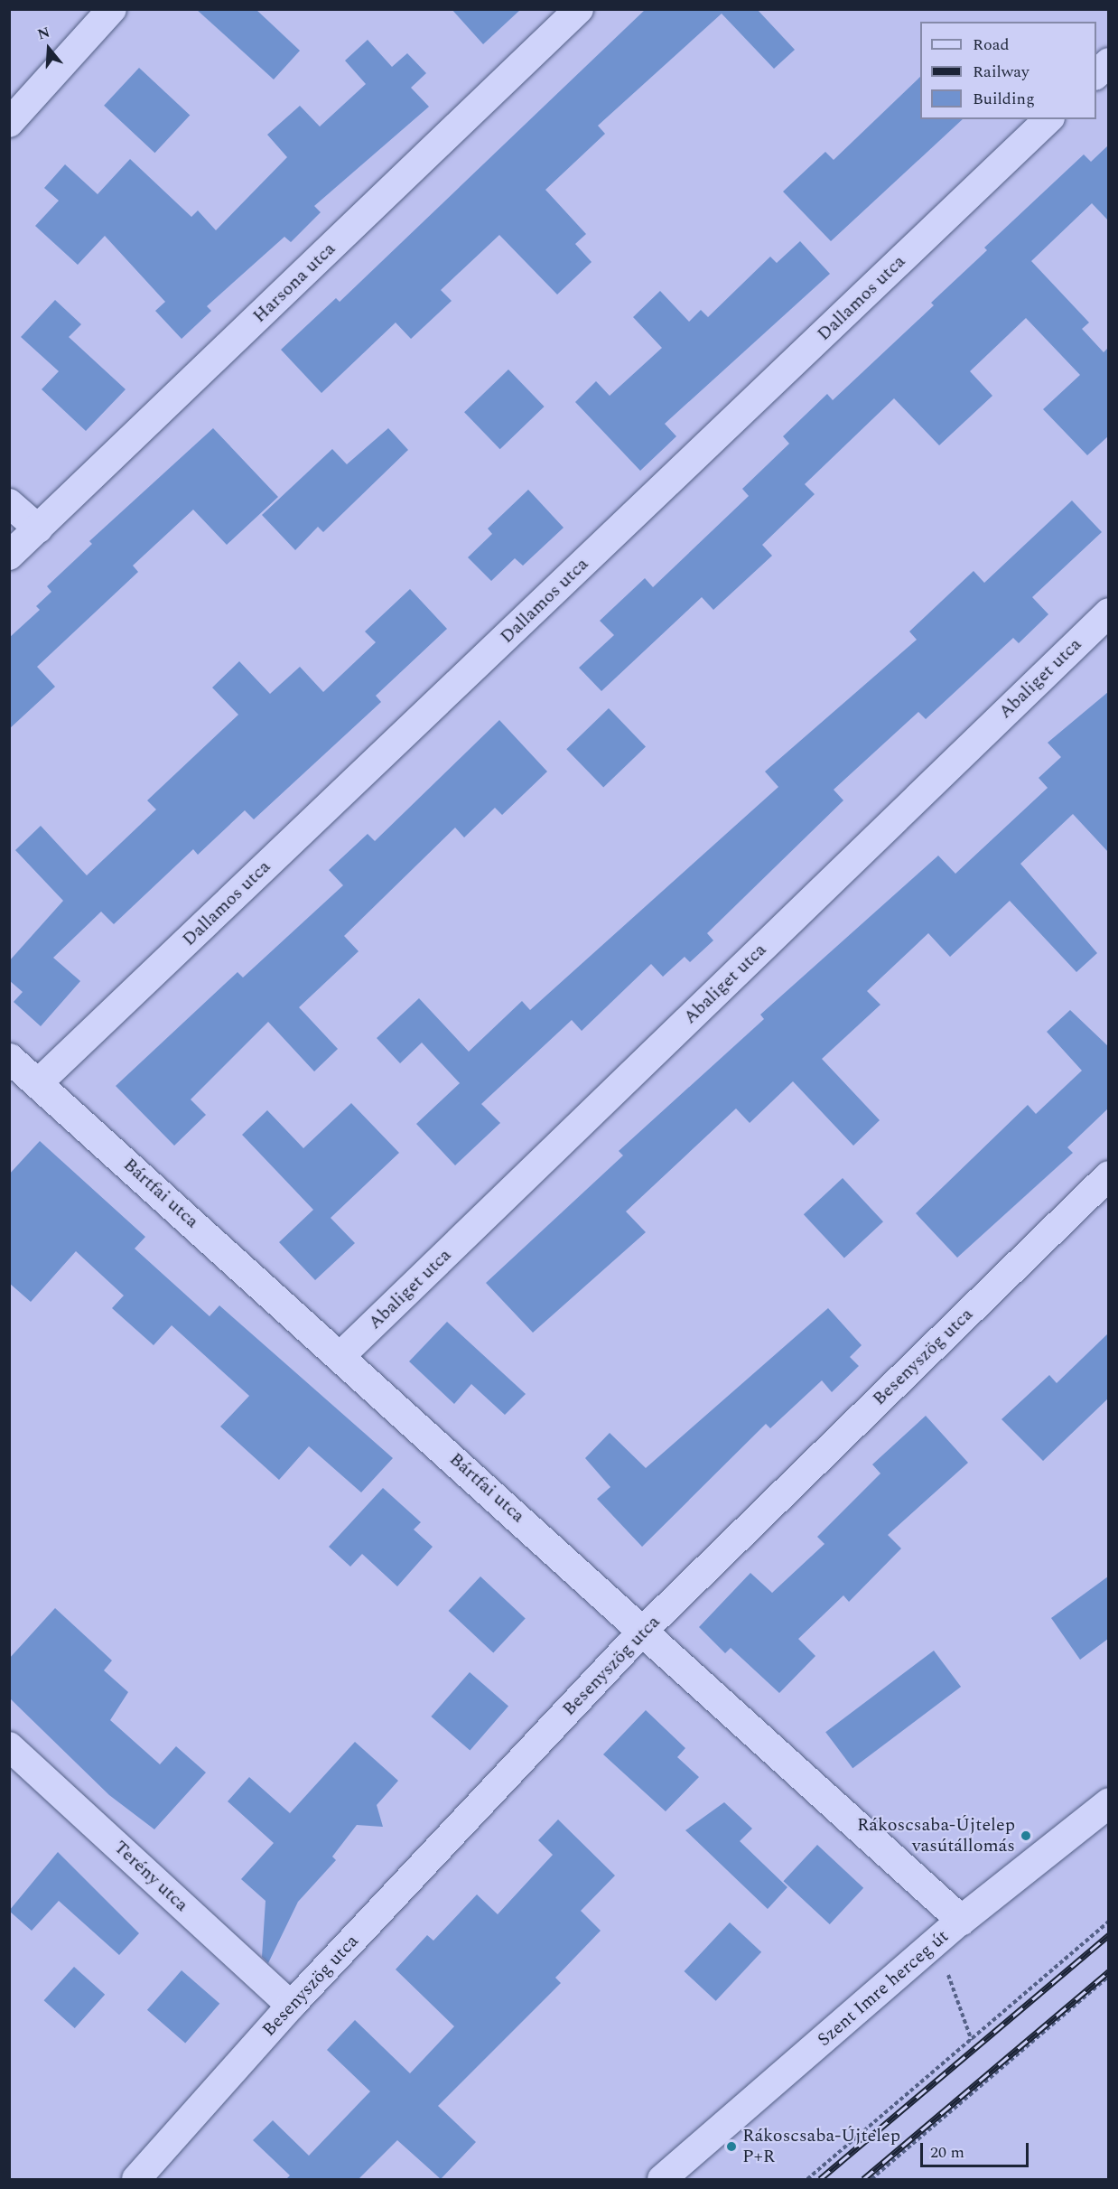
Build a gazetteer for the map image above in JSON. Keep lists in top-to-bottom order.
{
  "streets": {
    "street": [
      "Harsona utca",
      "Dallamos utca",
      "Abaliget utca",
      "Bártfai utca",
      "Besenyszög utca",
      "Terény utca",
      "Szent Imre herceg út"
    ]
  },
  "crossings": [
    ["Dallamos utca", "Bártfai utca"],
    ["Abaliget utca", "Bártfai utca"],
    ["Bártfai utca", "Besenyszög utca"],
    ["Bártfai utca", "Szent Imre herceg út"],
    ["Besenyszög utca", "Terény utca"]
  ],
  "places": ["Rákoscsaba-Újtelep vasútállomás", "Rákoscsaba-Újtelep P+R"],
  "legend": ["Road", "Railway", "Building"],
  "scale_bar": "20 m",
  "north": "top"
}
